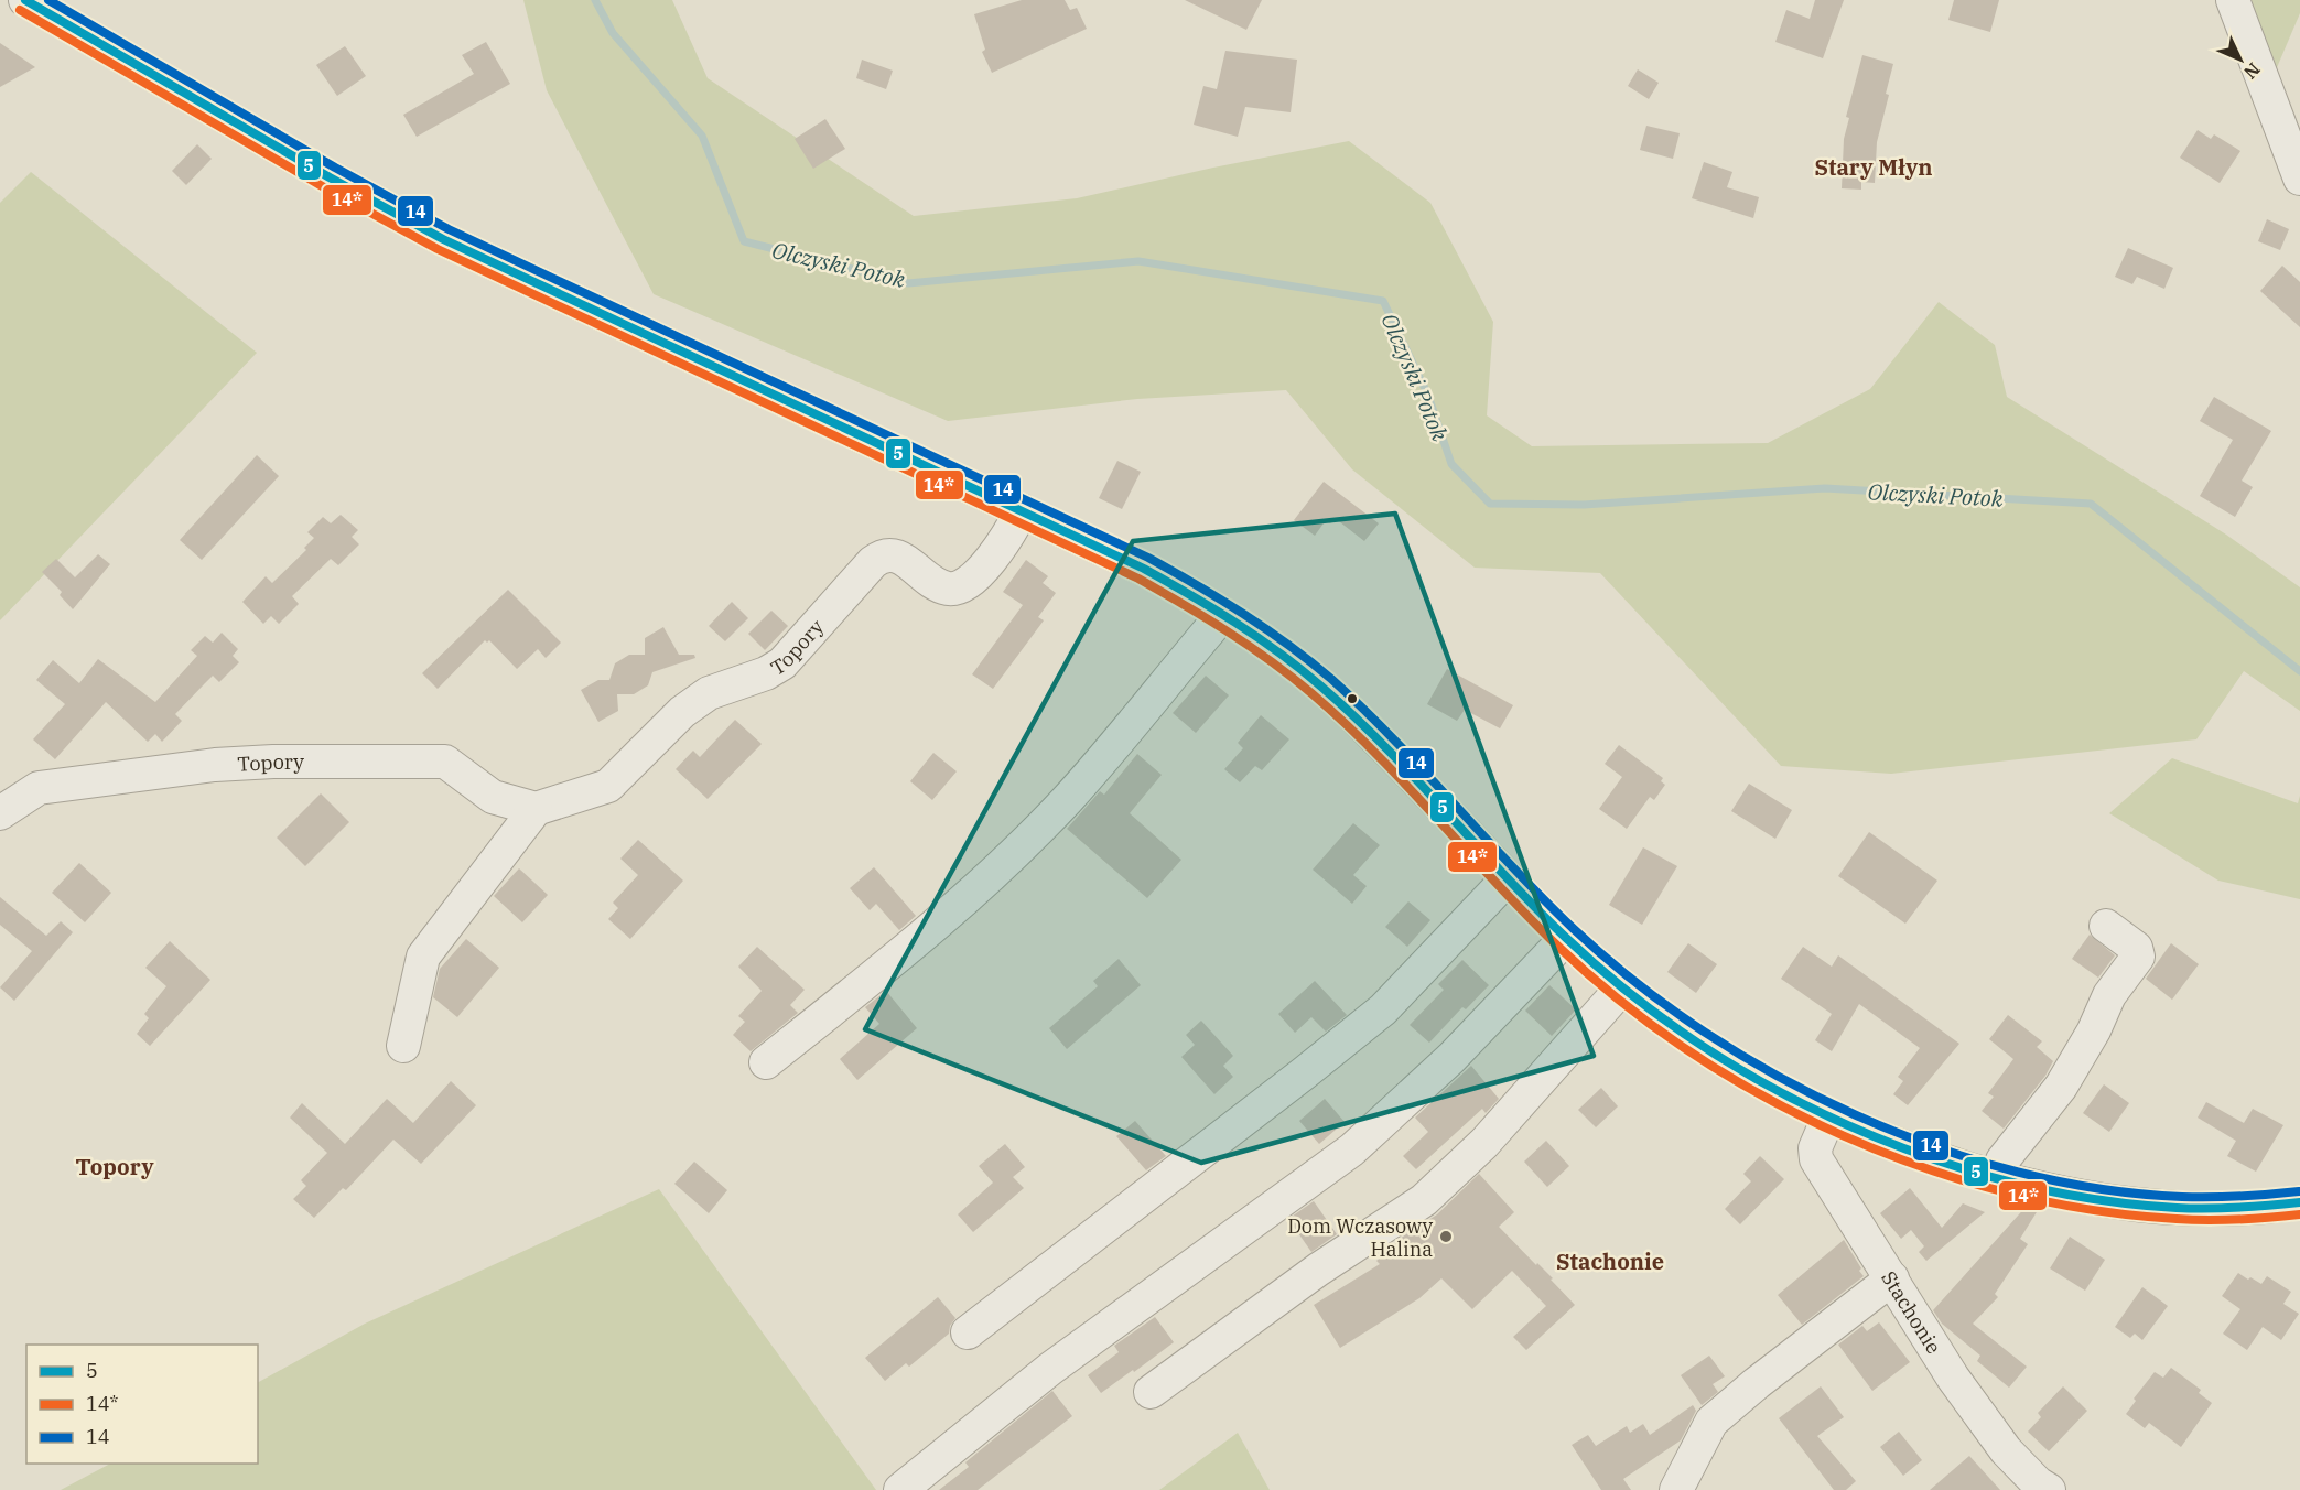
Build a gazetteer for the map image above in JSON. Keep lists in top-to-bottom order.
{
  "streets": {
    "street": ["Topory", "Stachonie"]
  },
  "districts": ["Stary Młyn", "Topory", "Stachonie"],
  "water": ["Olczyski Potok"],
  "places": ["Dom Wczasowy Halina"],
  "lines": ["transit line 5", "transit line 14", "transit line 14*"],
  "legend": ["5", "14*", "14"],
  "north": "bottom right"
}
